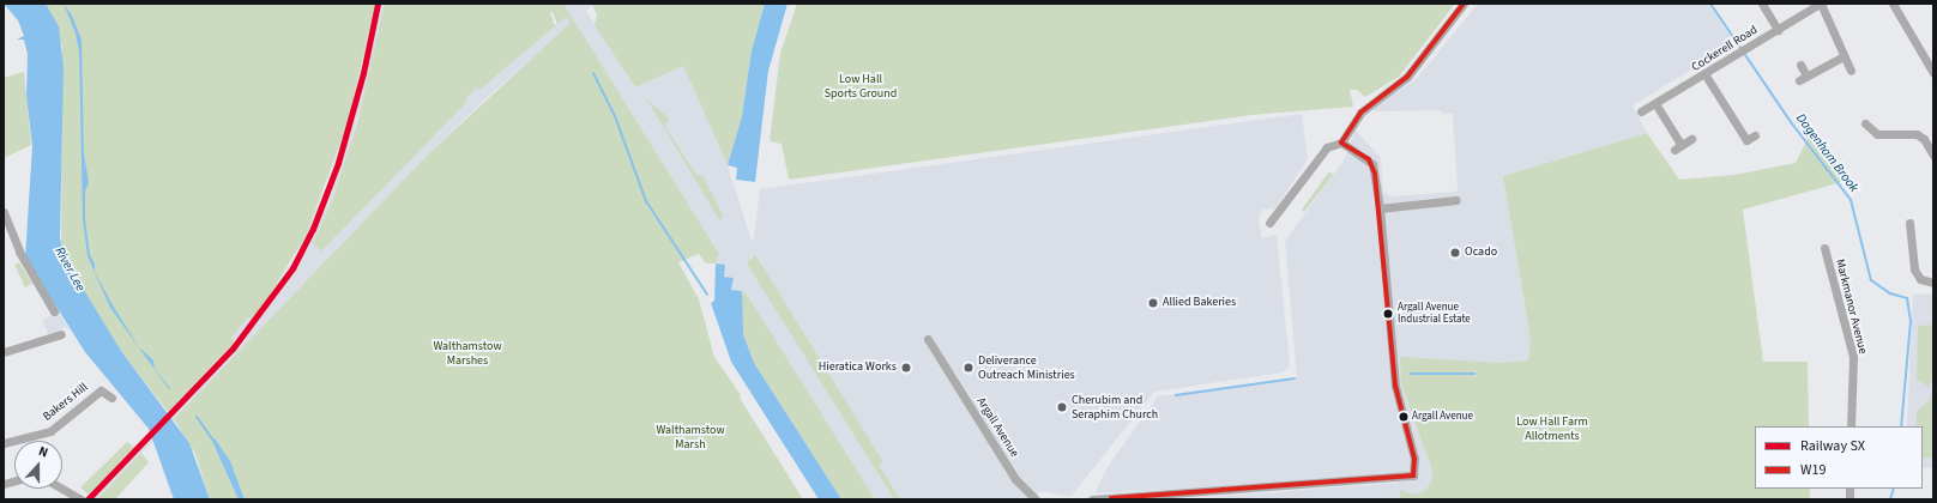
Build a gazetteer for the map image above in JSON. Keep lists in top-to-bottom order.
{
  "streets": {
    "street": [
      "Cockerell Road",
      "Markmanor Avenue",
      "Bakers Hill",
      "Argall Avenue"
    ]
  },
  "water": ["Dagenham Brook", "River Lee"],
  "parks": [
    "Low Hall Sports Ground",
    "Walthamstow Marshes",
    "Low Hall Farm Allotments",
    "Walthamstow Marsh"
  ],
  "places": [
    "Ocado",
    "Allied Bakeries",
    "Argall Avenue Industrial Estate",
    "Hieratica Works",
    "Deliverance Outreach Ministries",
    "Cherubim and Seraphim Church",
    "Argall Avenue"
  ],
  "lines": ["rail line SX", "transit line W19"],
  "legend": ["Railway SX", "W19"],
  "north": "top"
}
